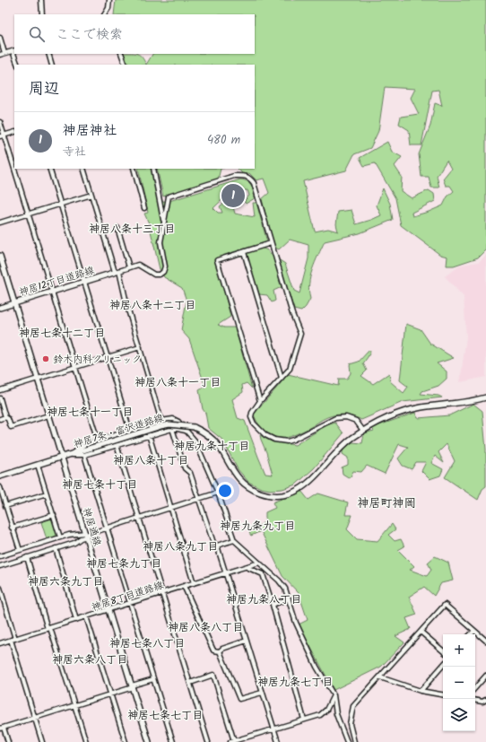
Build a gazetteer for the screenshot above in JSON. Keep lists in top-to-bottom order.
{
  "streets": {
    "street": [
      "神居12丁目道路線",
      "神居7条・富沢道路線",
      "神居通線",
      "神居8丁目道路線"
    ]
  },
  "crossings": [
    ["神居12丁目道路線", "神居通線"],
    ["神居7条・富沢道路線", "神居通線"],
    ["神居通線", "神居8丁目道路線"]
  ],
  "districts": [
    "神居八条十三丁目",
    "神居八条十二丁目",
    "神居七条十二丁目",
    "神居八条十一丁目",
    "神居七条十一丁目",
    "神居九条十丁目",
    "神居八条十丁目",
    "神居七条十丁目",
    "神居町神岡",
    "神居九条九丁目",
    "神居八条九丁目",
    "神居七条九丁目",
    "神居六条九丁目",
    "神居九条八丁目",
    "神居八条八丁目",
    "神居七条八丁目",
    "神居六条八丁目",
    "神居九条七丁目",
    "神居七条七丁目"
  ],
  "places": ["鈴木内科クリニック"],
  "page": {
    "search": "ここで検索",
    "heading": "周辺",
    "list": [
      {
        "mark": "1",
        "name": "神居神社",
        "note": "寺社",
        "value": "480 m"
      }
    ],
    "pins": "1",
    "map_buttons": ["+", "−"]
  }
}
